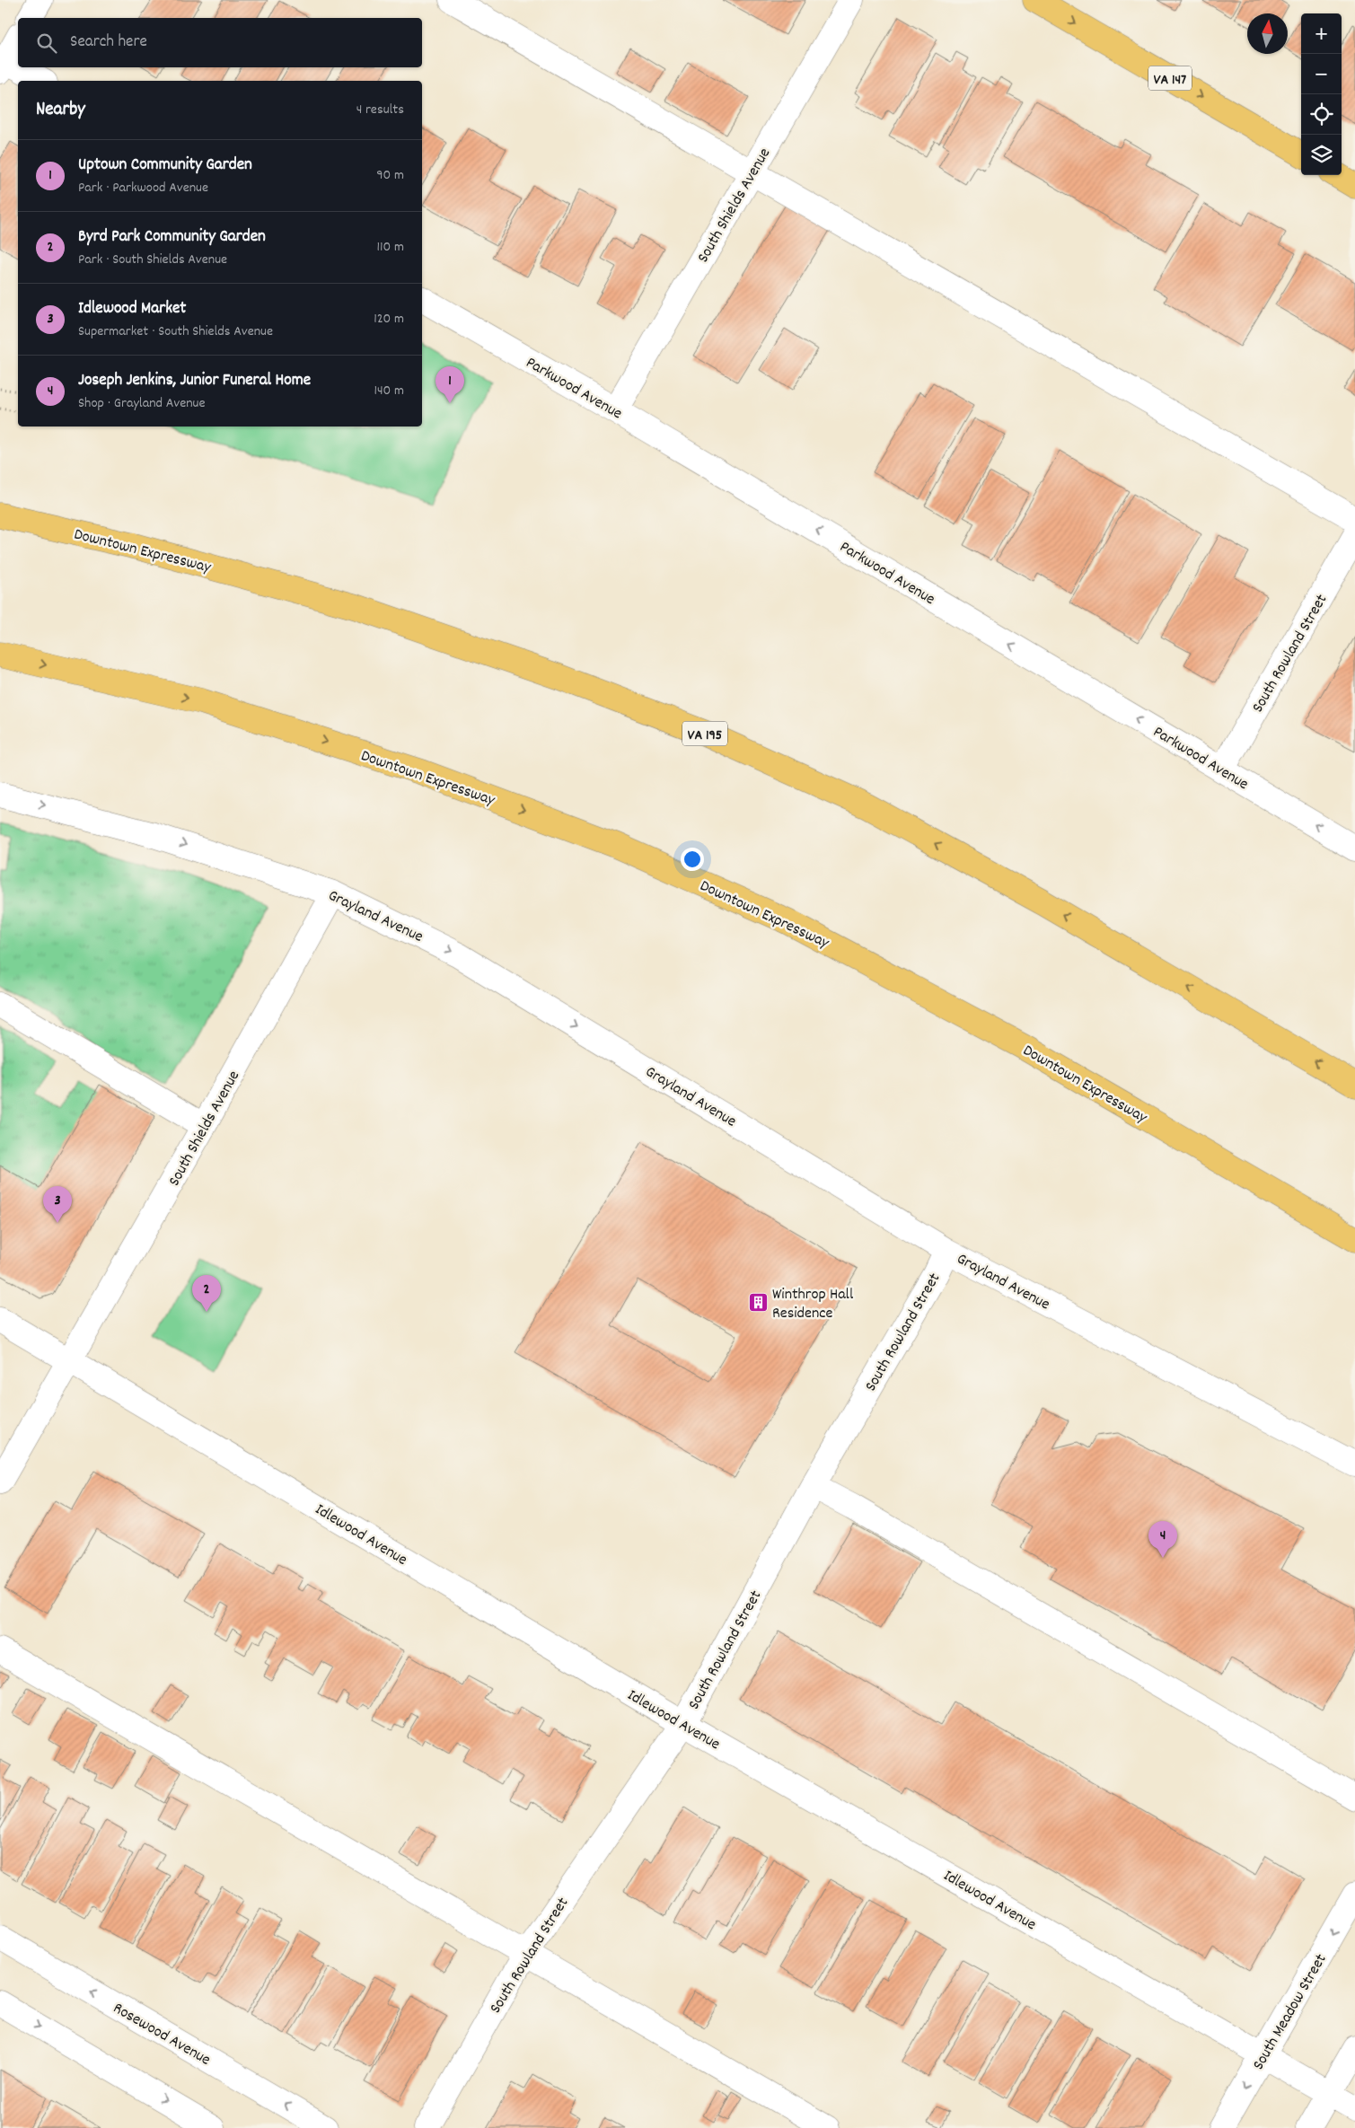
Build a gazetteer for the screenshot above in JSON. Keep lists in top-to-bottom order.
{
  "streets": {
    "main road": ["VA 147", "Downtown Expressway", "VA 195"],
    "street": [
      "South Shields Avenue",
      "Parkwood Avenue",
      "South Rowland Street",
      "Grayland Avenue",
      "Idlewood Avenue",
      "South Meadow Street",
      "Rosewood Avenue"
    ]
  },
  "crossings": [
    ["South Shields Avenue", "Parkwood Avenue"],
    ["South Shields Avenue", "Grayland Avenue"],
    ["South Shields Avenue", "Idlewood Avenue"],
    ["Parkwood Avenue", "South Rowland Street"],
    ["South Rowland Street", "Grayland Avenue"],
    ["South Rowland Street", "Idlewood Avenue"],
    ["Idlewood Avenue", "South Meadow Street"]
  ],
  "one_way": ["Parkwood Avenue", "Grayland Avenue"],
  "places": {
    "building": ["Winthrop Hall Residence"]
  },
  "north": "top",
  "page": {
    "map_buttons": ["+", "−"],
    "search": "Search here",
    "heading": ["Nearby", "4 results"],
    "list": [
      {
        "mark": "1",
        "name": "Uptown Community Garden",
        "note": "Park · Parkwood Avenue",
        "value": "90 m"
      },
      {
        "mark": "2",
        "name": "Byrd Park Community Garden",
        "note": "Park · South Shields Avenue",
        "value": "110 m"
      },
      {
        "mark": "3",
        "name": "Idlewood Market",
        "note": "Supermarket · South Shields Avenue",
        "value": "120 m"
      },
      {
        "mark": "4",
        "name": "Joseph Jenkins, Junior Funeral Home",
        "note": "Shop · Grayland Avenue",
        "value": "140 m"
      }
    ],
    "pins": [
      "1",
      "3",
      "2",
      "4"
    ]
  }
}
